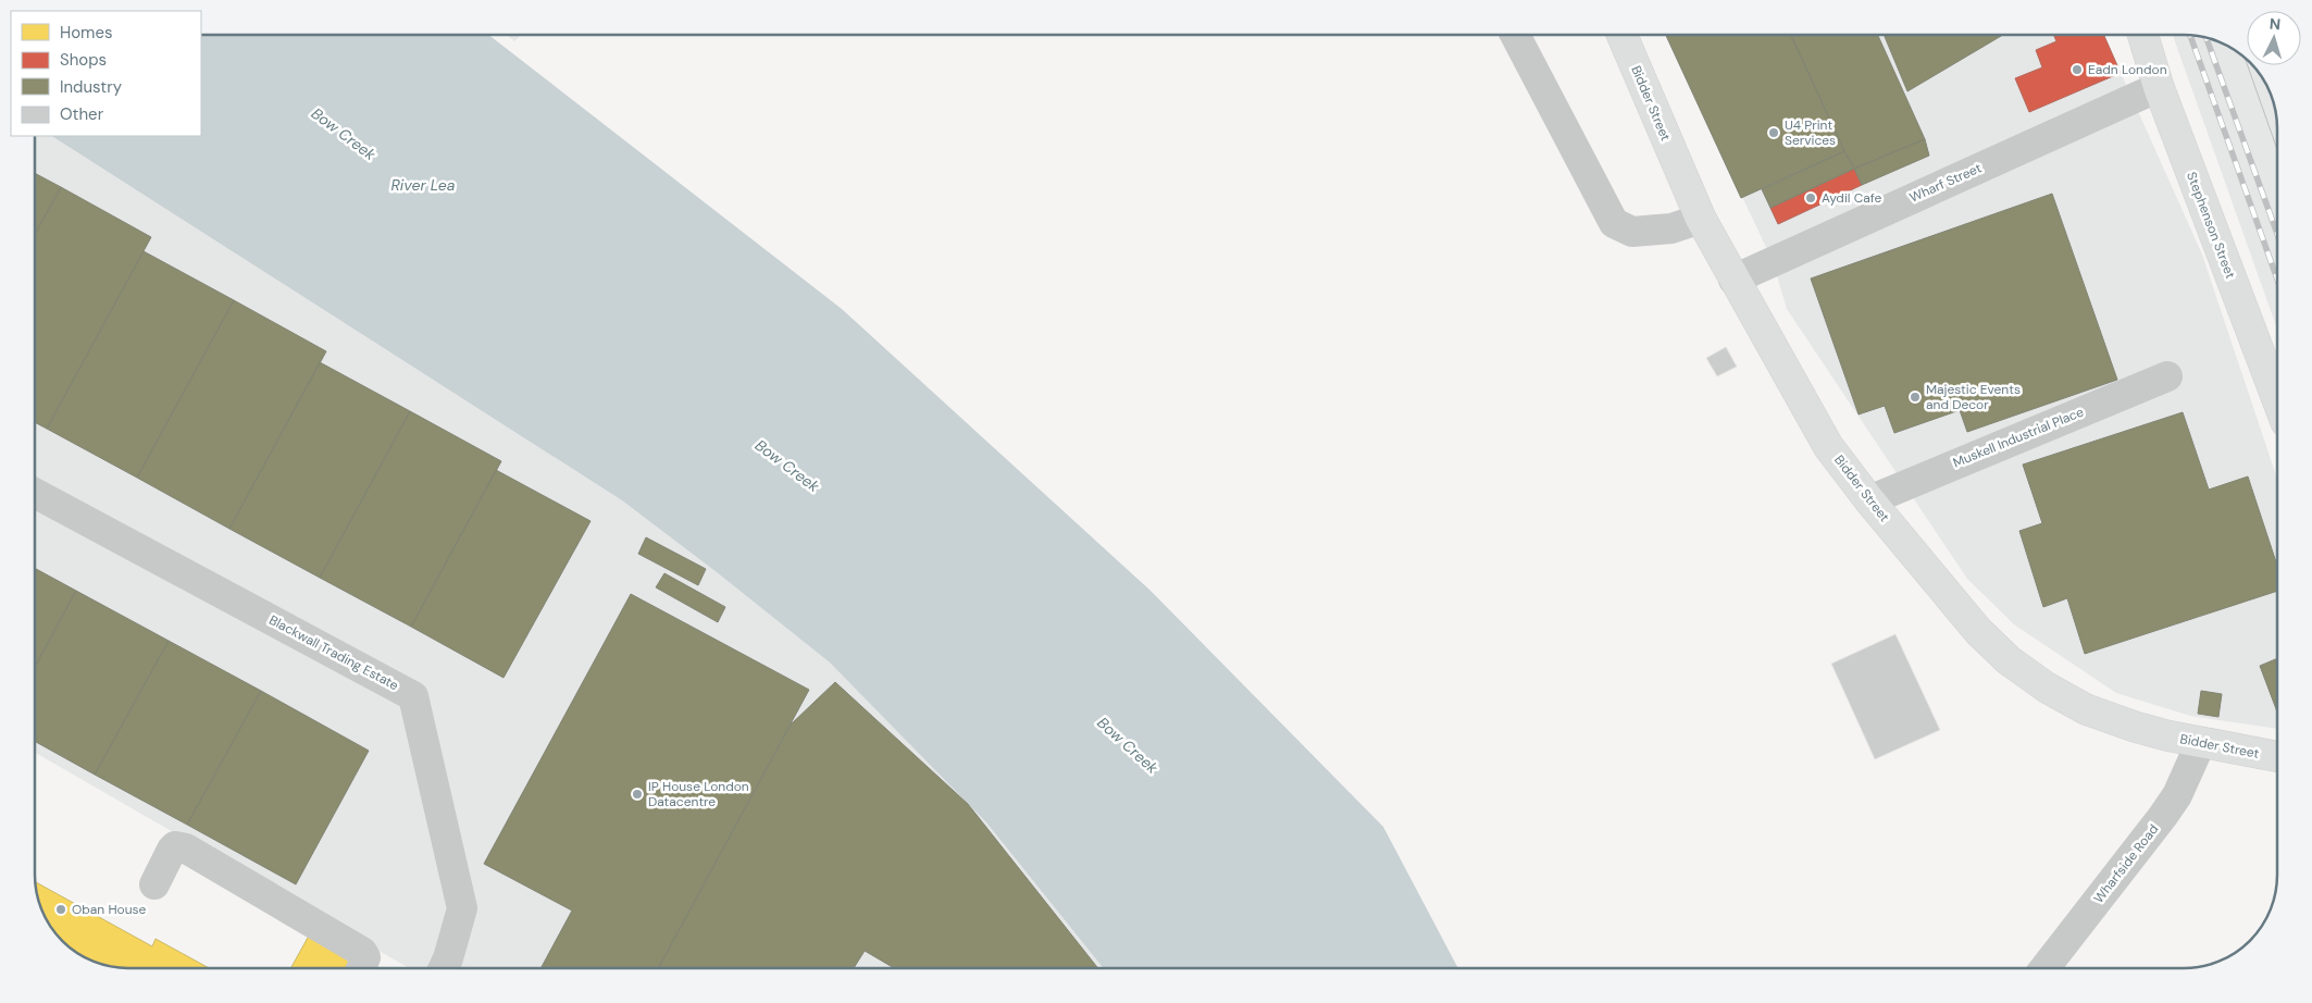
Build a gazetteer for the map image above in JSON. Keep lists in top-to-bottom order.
{
  "streets": {
    "main road": ["Bidder Street", "Stephenson Street"],
    "street": [
      "Wharf Street",
      "Muskell Industrial Place",
      "Blackwall Trading Estate",
      "Wharfside Road"
    ]
  },
  "crossings": [
    ["Bidder Street", "Wharf Street"],
    ["Bidder Street", "Muskell Industrial Place"],
    ["Bidder Street", "Wharfside Road"],
    ["Wharf Street", "Stephenson Street"]
  ],
  "water": ["Bow Creek", "River Lea"],
  "places": [
    "Eadn London",
    "U4 Print Services",
    "Aydil Cafe",
    "Majestic Events and Decor",
    "IP House London Datacentre",
    "Oban House"
  ],
  "legend": [
    "Homes",
    "Shops",
    "Industry",
    "Other"
  ],
  "north": "top"
}
